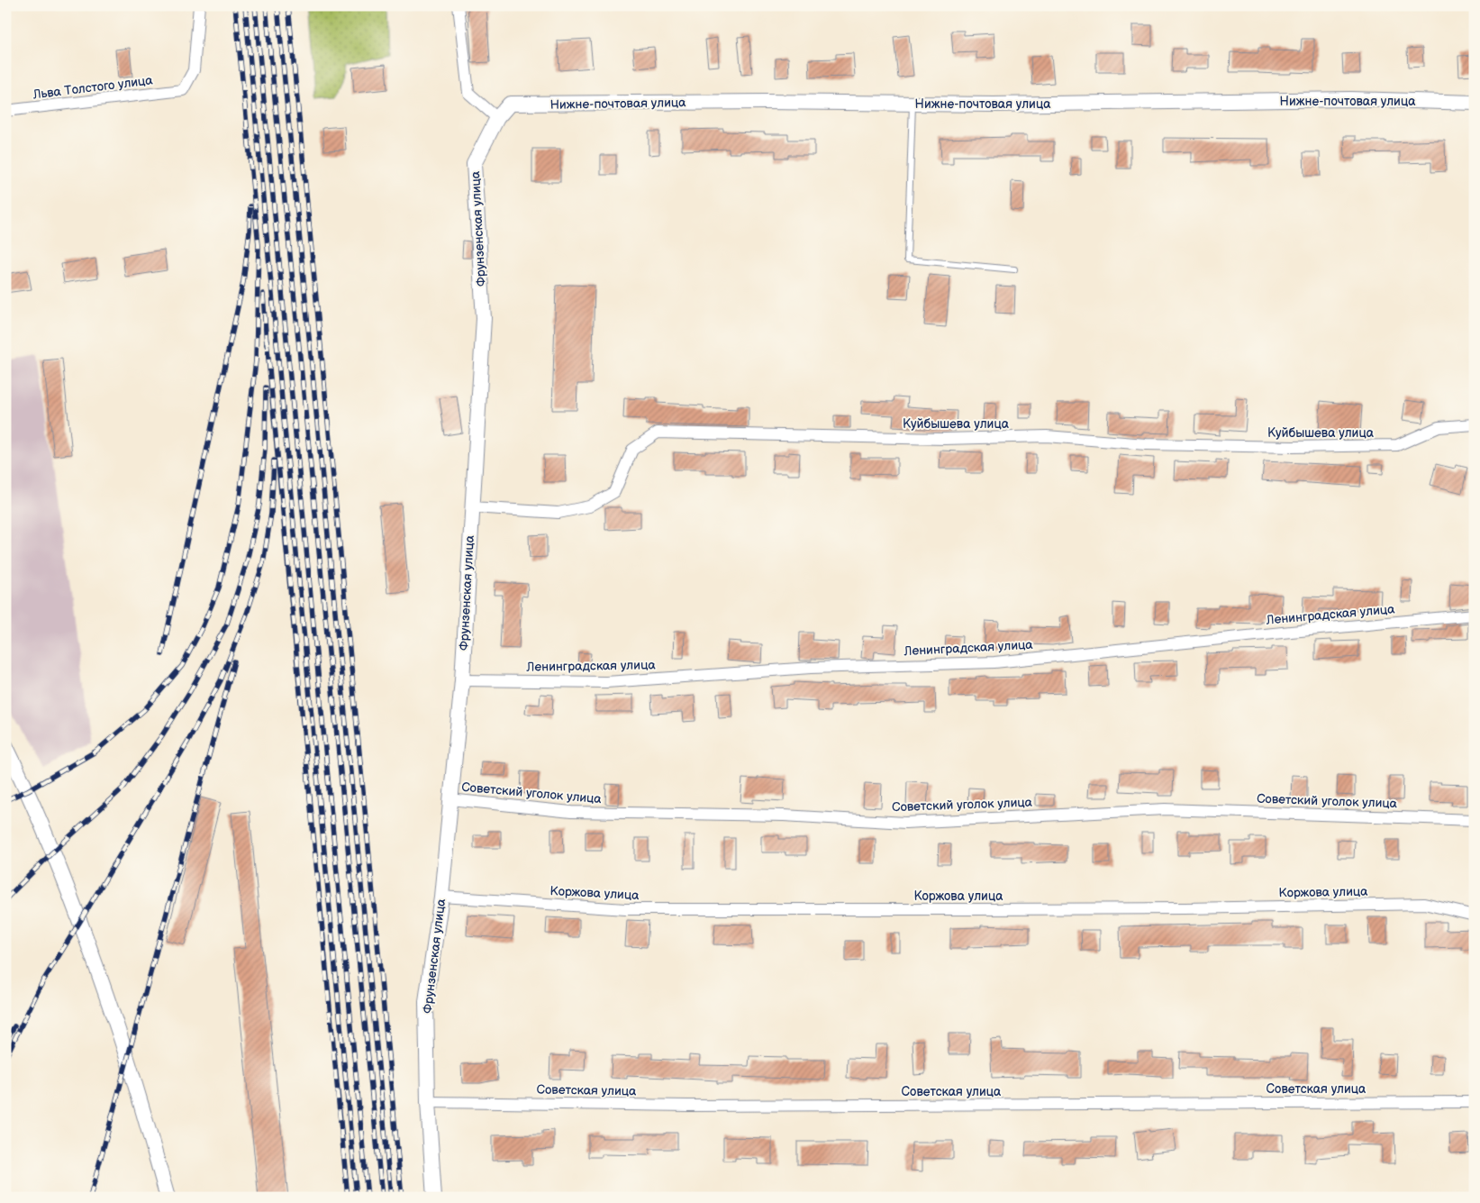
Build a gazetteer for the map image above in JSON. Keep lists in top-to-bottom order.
{
  "streets": {
    "street": [
      "Льва Толстого улица",
      "Нижне-почтовая улица",
      "Фрунзенская улица",
      "Куйбышева улица",
      "Ленинградская улица",
      "Советский уголок улица",
      "Коржова улица",
      "Советская улица"
    ]
  },
  "crossings": [
    ["Нижне-почтовая улица", "Фрунзенская улица"],
    ["Фрунзенская улица", "Куйбышева улица"],
    ["Фрунзенская улица", "Ленинградская улица"],
    ["Фрунзенская улица", "Советский уголок улица"],
    ["Фрунзенская улица", "Коржова улица"],
    ["Фрунзенская улица", "Советская улица"]
  ]
}
